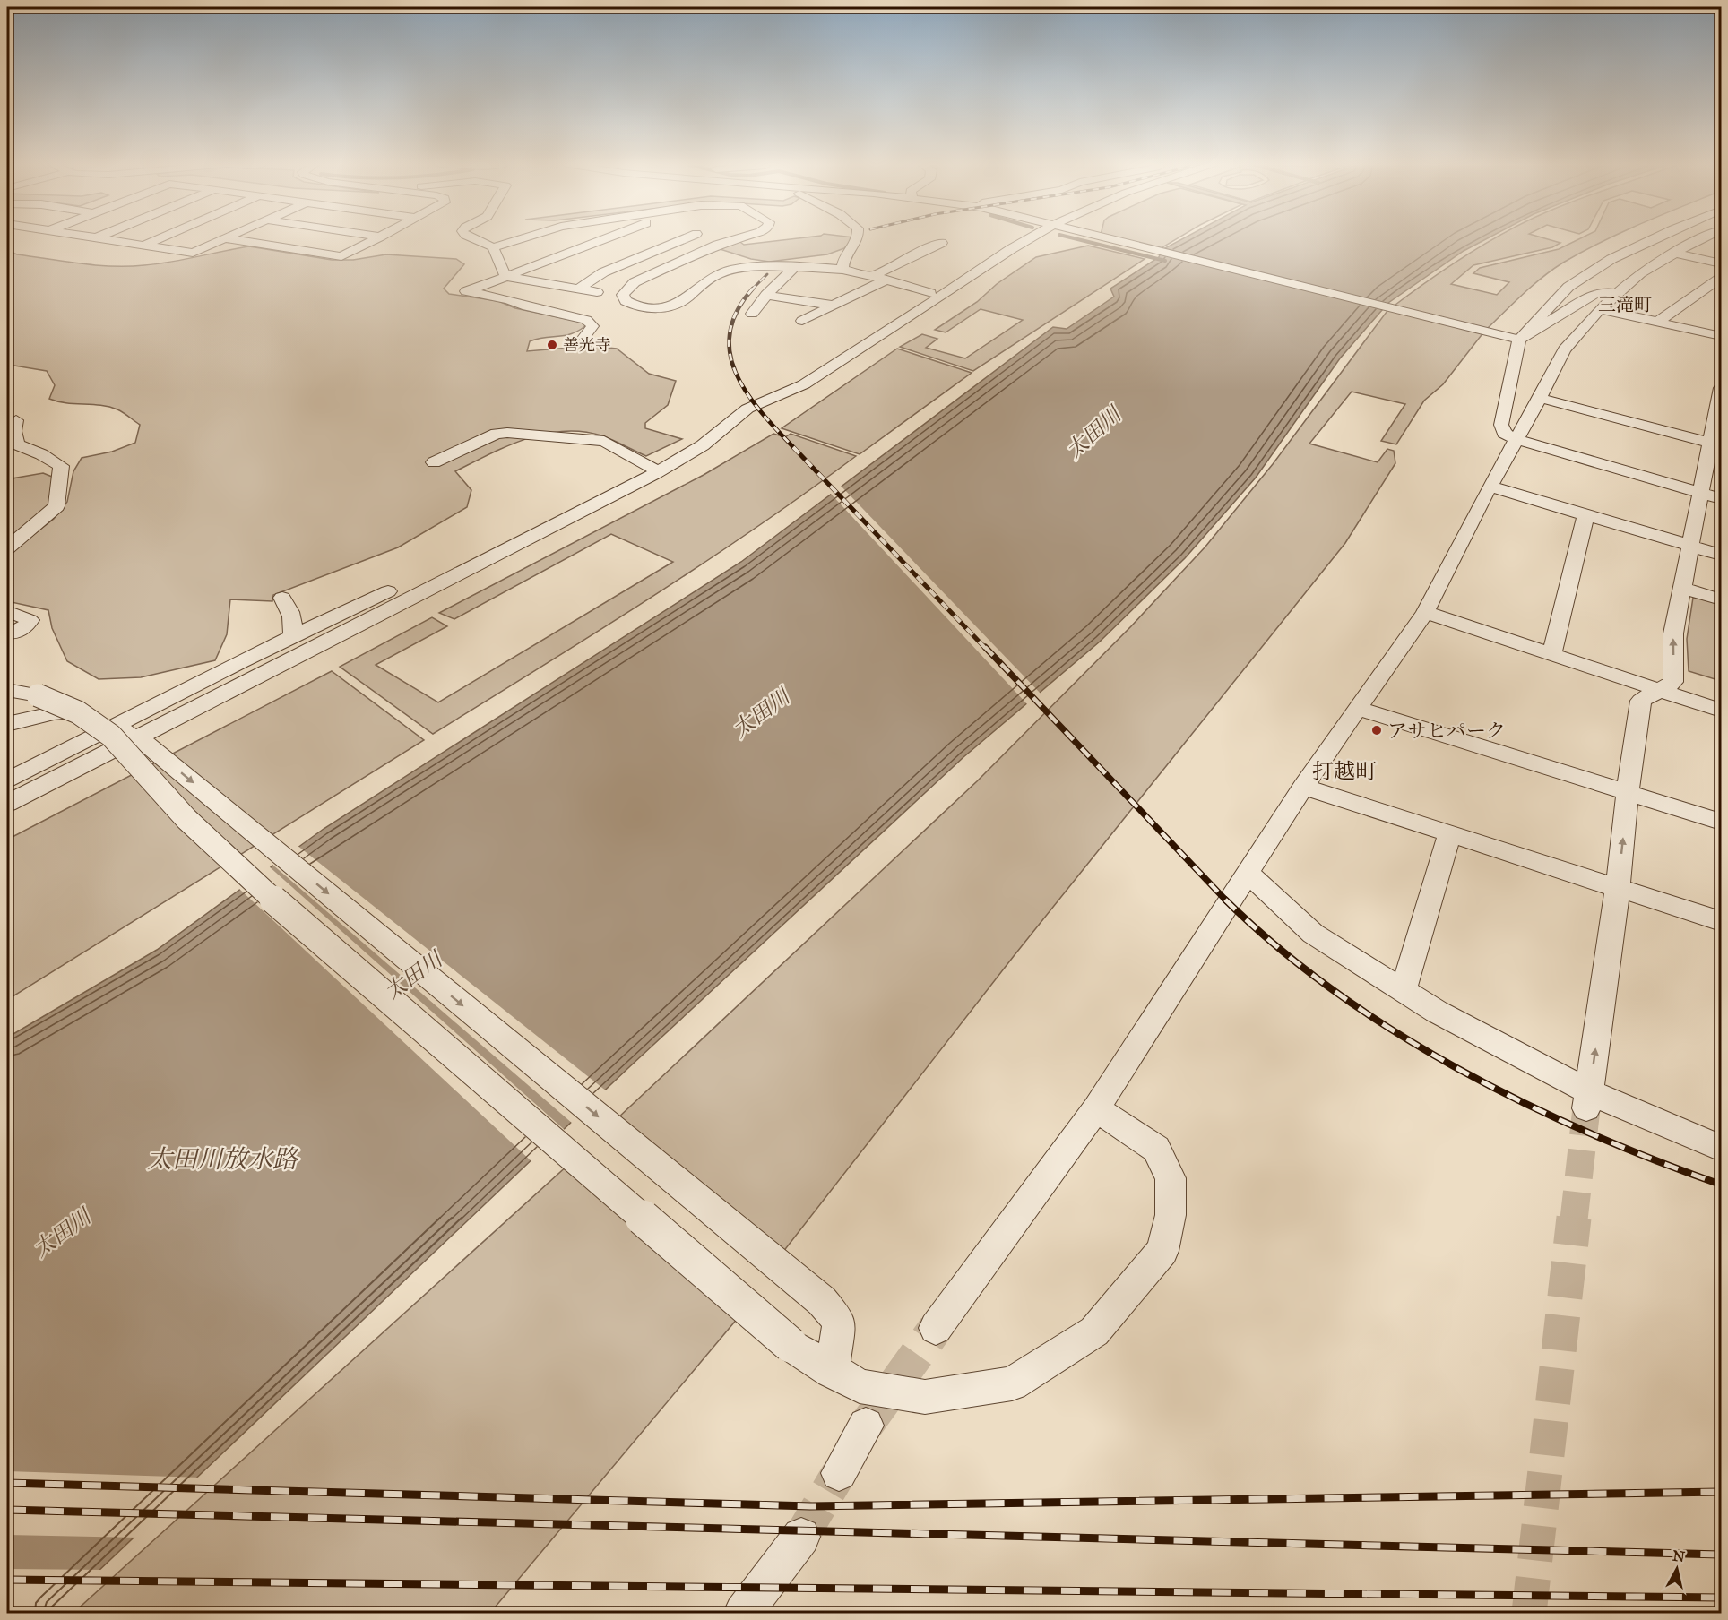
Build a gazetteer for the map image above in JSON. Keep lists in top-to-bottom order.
{
  "districts": ["三滝町", "打越町"],
  "water": ["太田川", "太田川放水路"],
  "places": ["善光寺", "アサヒパーク"],
  "north": "top"
}
